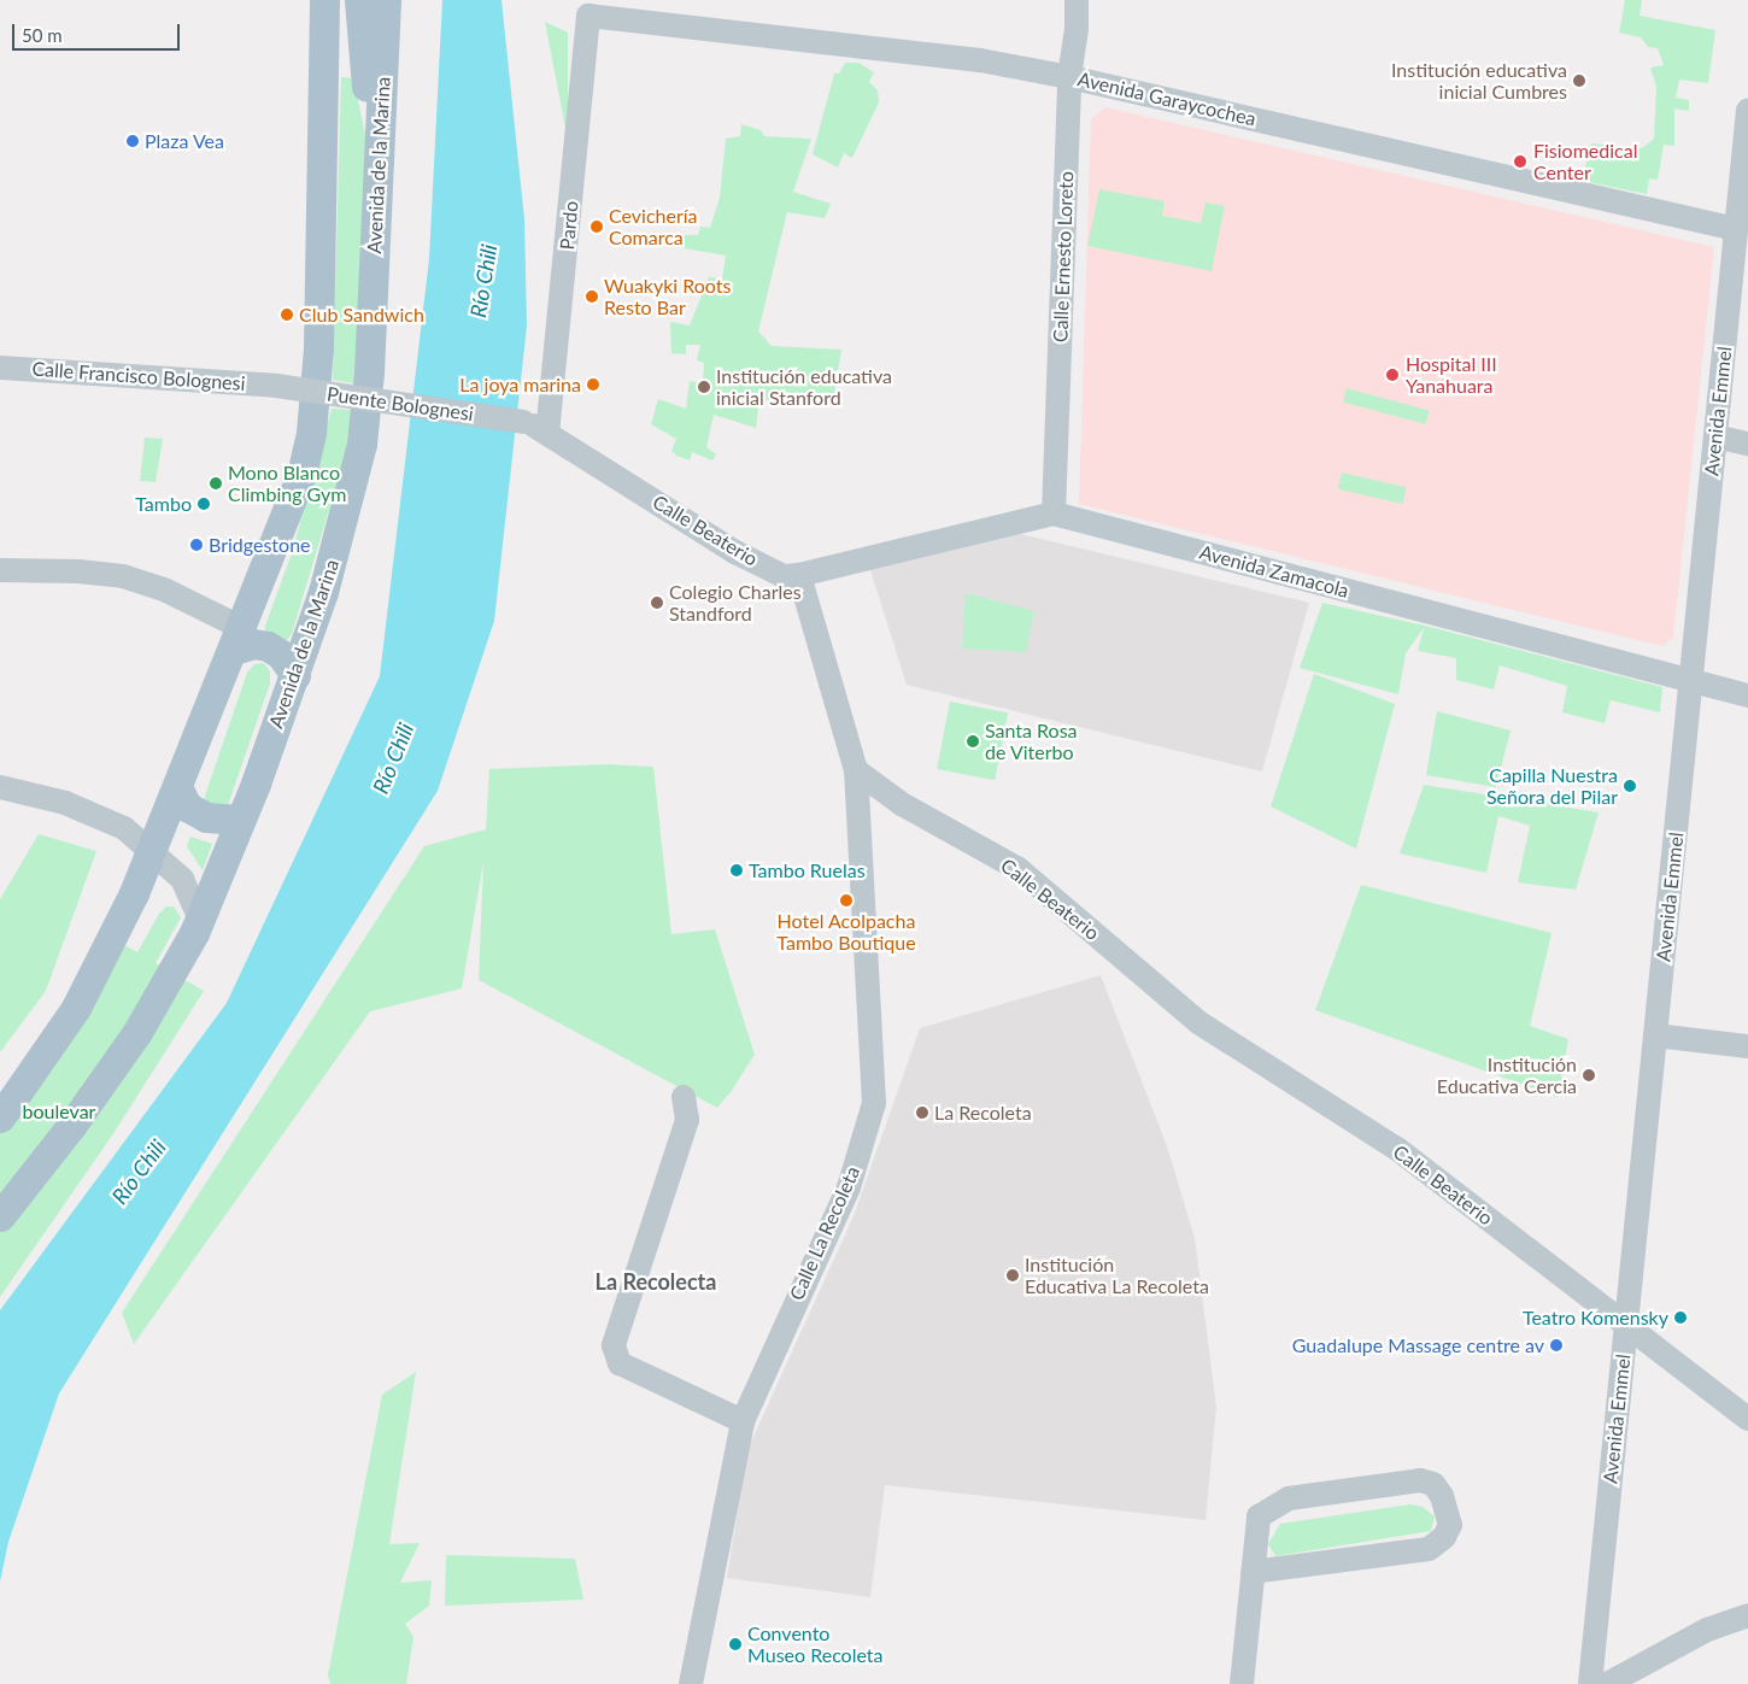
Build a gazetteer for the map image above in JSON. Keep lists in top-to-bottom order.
{
  "streets": {
    "main road": ["Avenida de la Marina"],
    "street": [
      "Avenida Garaycochea",
      "Pardo",
      "Calle Ernesto Loreto",
      "Calle Francisco Bolognesi",
      "Puente Bolognesi",
      "Avenida Emmel",
      "Calle Beaterio",
      "Avenida Zamacola",
      "Calle La Recoleta"
    ]
  },
  "crossings": [
    ["Avenida Garaycochea", "Pardo"],
    ["Avenida Garaycochea", "Calle Ernesto Loreto"],
    ["Avenida Garaycochea", "Avenida Emmel"],
    ["Pardo", "Calle Beaterio"],
    ["Calle Ernesto Loreto", "Avenida Zamacola"],
    ["Calle Francisco Bolognesi", "Puente Bolognesi"],
    ["Puente Bolognesi", "Calle Beaterio"],
    ["Avenida Emmel", "Calle Beaterio"],
    ["Avenida Emmel", "Avenida Zamacola"],
    ["Calle Beaterio", "Avenida Zamacola"],
    ["Calle Beaterio", "Calle La Recoleta"]
  ],
  "districts": ["La Recolecta"],
  "water": ["Río Chili"],
  "parks": ["boulevar"],
  "places": [
    "Institución educativa inicial Cumbres",
    "Plaza Vea",
    "Fisiomedical Center",
    "Cevichería Comarca",
    "Wuakyki Roots Resto Bar",
    "Club Sandwich",
    "Hospital III Yanahuara",
    "La joya marina",
    "Institución educativa inicial Stanford",
    "Mono Blanco Climbing Gym",
    "Tambo",
    "Bridgestone",
    "Colegio Charles Standford",
    "Santa Rosa de Viterbo",
    "Capilla Nuestra Señora del Pilar",
    "Tambo Ruelas",
    "Hotel Acolpacha Tambo Boutique",
    "Institución Educativa Cercia",
    "La Recoleta",
    "Institución Educativa La Recoleta",
    "Teatro Komensky",
    "Guadalupe Massage centre av",
    "Convento Museo Recoleta"
  ],
  "scale_bar": "50 m"
}
